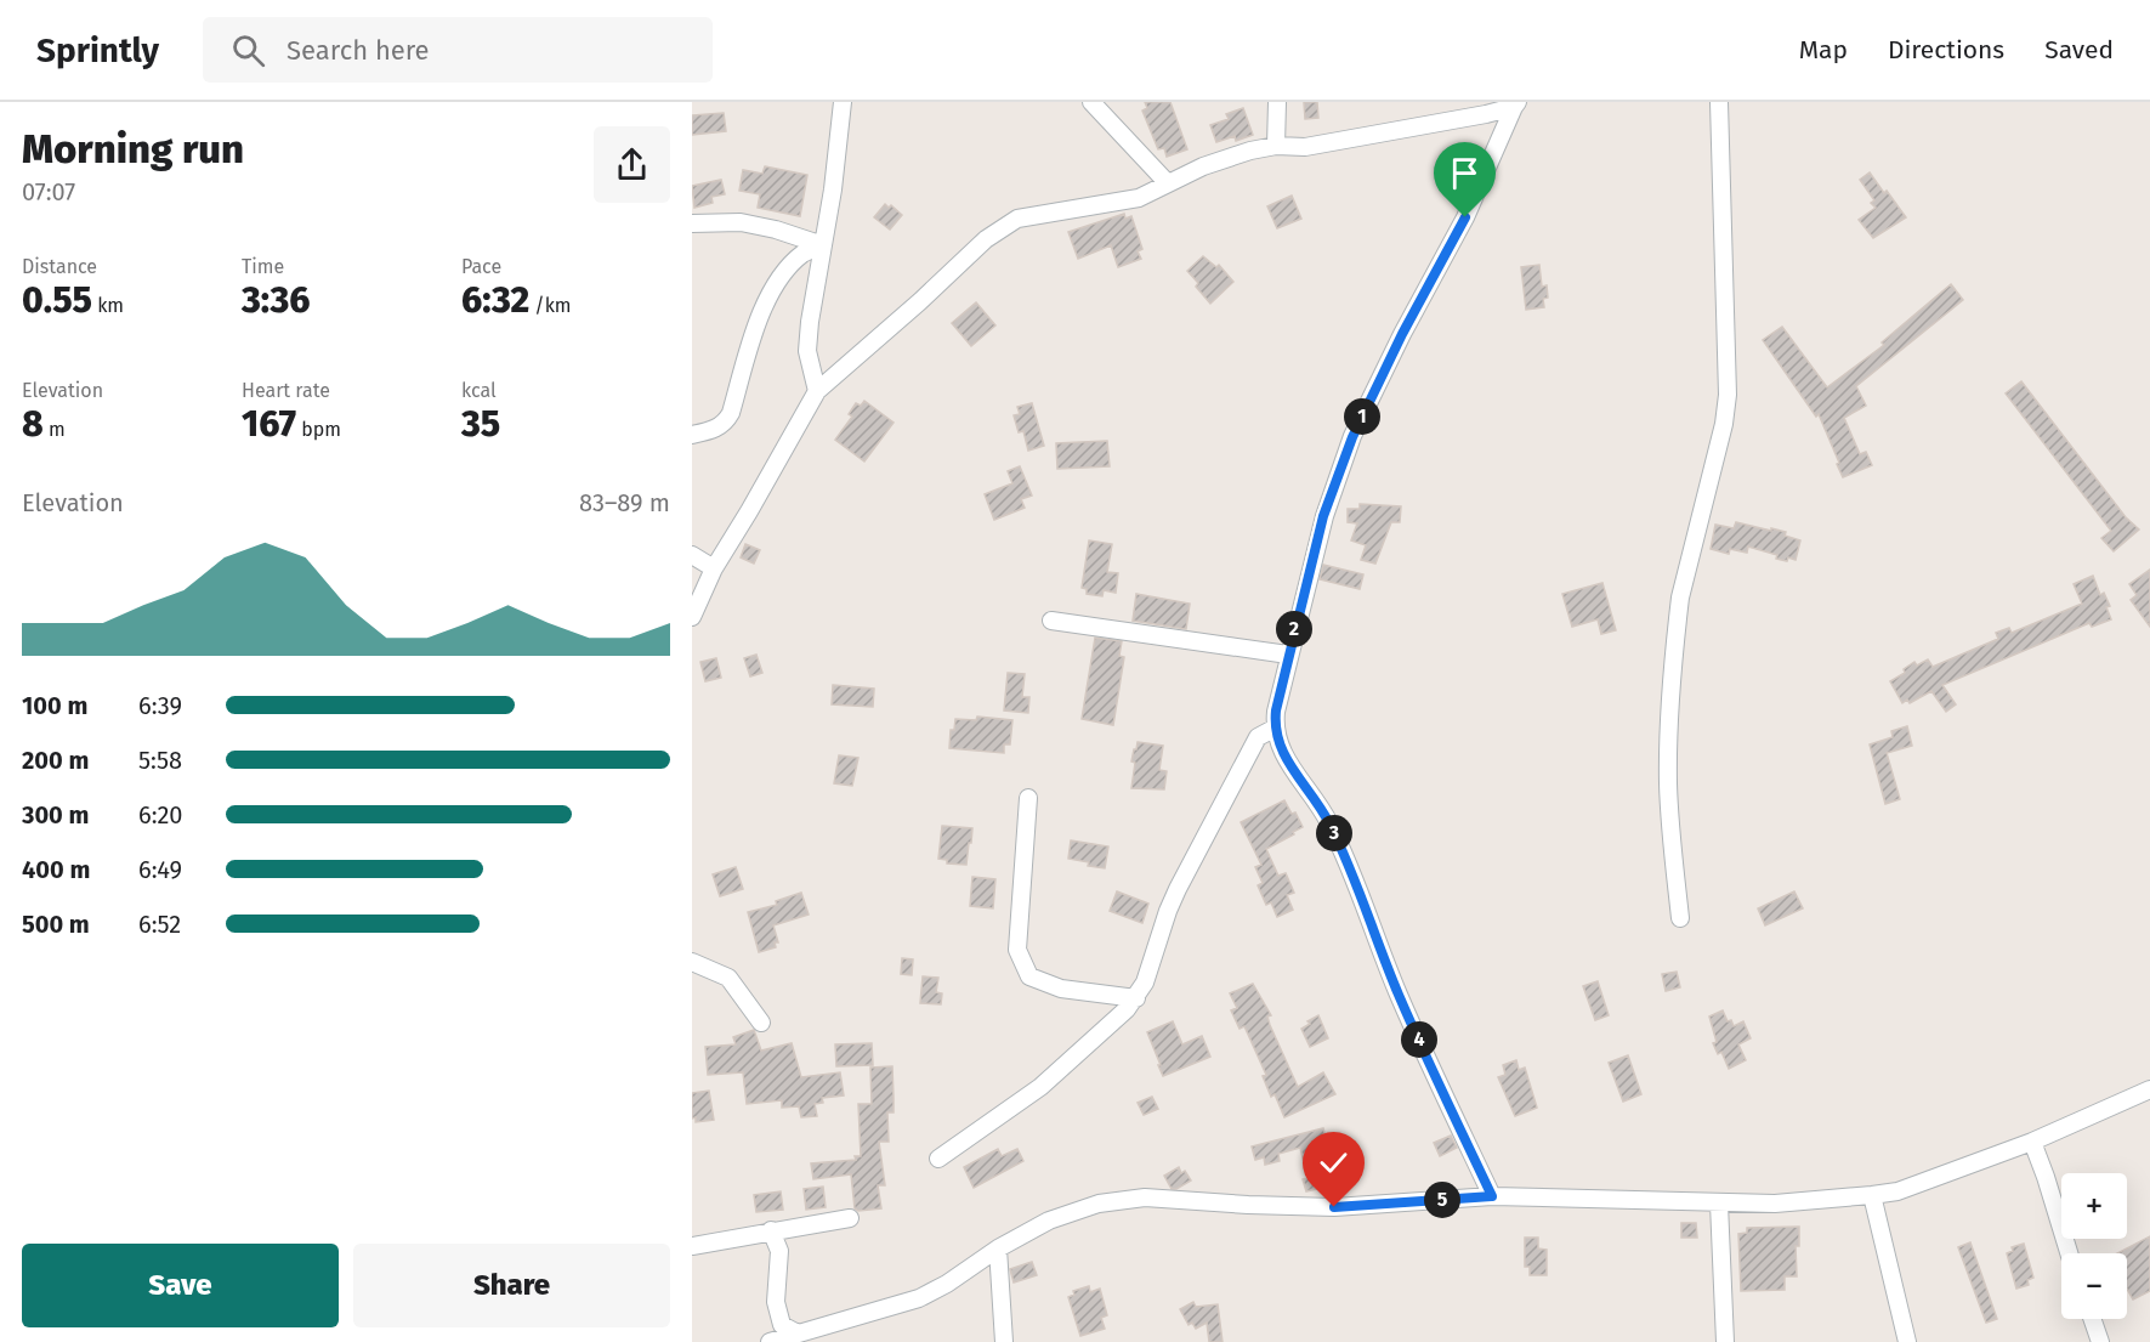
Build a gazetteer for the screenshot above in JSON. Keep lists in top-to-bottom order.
{
  "page": {
    "header": "Sprintly",
    "search": "Search here",
    "nav": ["Map", "Directions", "Saved"],
    "heading": ["Morning run", "07:07"],
    "stats": [
      ["Distance", "0.55 km"],
      ["Time", "3:36"],
      ["Pace", "6:32 /km"],
      ["Elevation", "8 m"],
      ["Heart rate", "167 bpm"],
      ["kcal", "35"]
    ],
    "pins": [
      "1",
      "2",
      "3",
      "4",
      "5"
    ],
    "chart": ["Elevation", "83–89 m"],
    "list": [
      {
        "name": "100 m",
        "note": "6:39"
      },
      {
        "name": "200 m",
        "note": "5:58"
      },
      {
        "name": "300 m",
        "note": "6:20"
      },
      {
        "name": "400 m",
        "note": "6:49"
      },
      {
        "name": "500 m",
        "note": "6:52"
      }
    ],
    "map_buttons": ["+", "−"],
    "buttons": ["Save", "Share"]
  }
}
